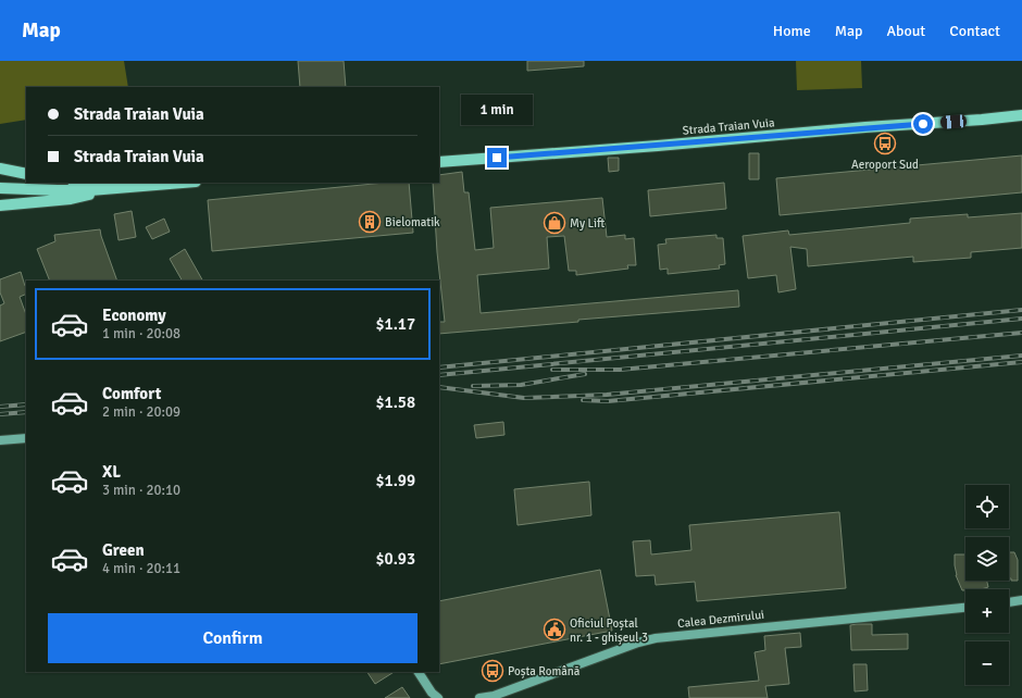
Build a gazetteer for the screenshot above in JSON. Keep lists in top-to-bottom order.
{
  "streets": {
    "main road": ["Strada Traian Vuia", "Calea Dezmirului"]
  },
  "places": {
    "bus stop": ["Aeroport Sud", "Poșta Română"],
    "building": ["Bielomatik"],
    "shop": ["My Lift"],
    "public building": ["Oficiul Poștal nr. 1 - ghișeul 3"]
  },
  "page": {
    "header": "Map",
    "nav": [
      "Home",
      "Map",
      "About",
      "Contact"
    ],
    "banner": ["Strada Traian Vuia", "Strada Traian Vuia"],
    "bubble": "1 min",
    "list": [
      {
        "name": "Economy",
        "note": "1 min · 20:08",
        "value": "$1.17"
      },
      {
        "name": "Comfort",
        "note": "2 min · 20:09",
        "value": "$1.58"
      },
      {
        "name": "XL",
        "note": "3 min · 20:10",
        "value": "$1.99"
      },
      {
        "name": "Green",
        "note": "4 min · 20:11",
        "value": "$0.93"
      }
    ],
    "map_buttons": ["+", "−"],
    "buttons": "Confirm"
  }
}
